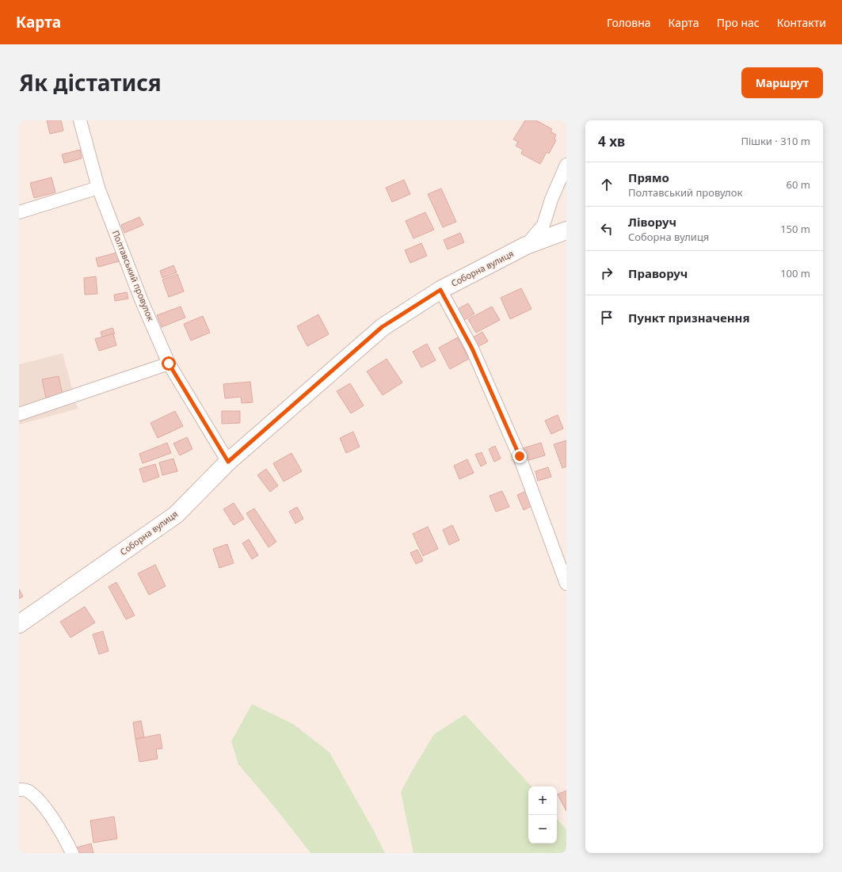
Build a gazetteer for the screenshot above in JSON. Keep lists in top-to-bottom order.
{
  "streets": {
    "street": ["Соборна вулиця", "Полтавський провулок"]
  },
  "crossings": [
    ["Соборна вулиця", "Полтавський провулок"]
  ],
  "page": {
    "header": "Карта",
    "nav": [
      "Головна",
      "Карта",
      "Про нас",
      "Контакти"
    ],
    "title": "Як дістатися",
    "buttons": "Маршрут",
    "heading": ["4 хв", "Пішки · 310 m"],
    "list": [
      ["Прямо", "Полтавський провулок", "60 m"],
      ["Ліворуч", "Соборна вулиця", "150 m"],
      ["Праворуч", "100 m"],
      "Пункт призначення"
    ],
    "map_buttons": ["+", "−"]
  }
}
